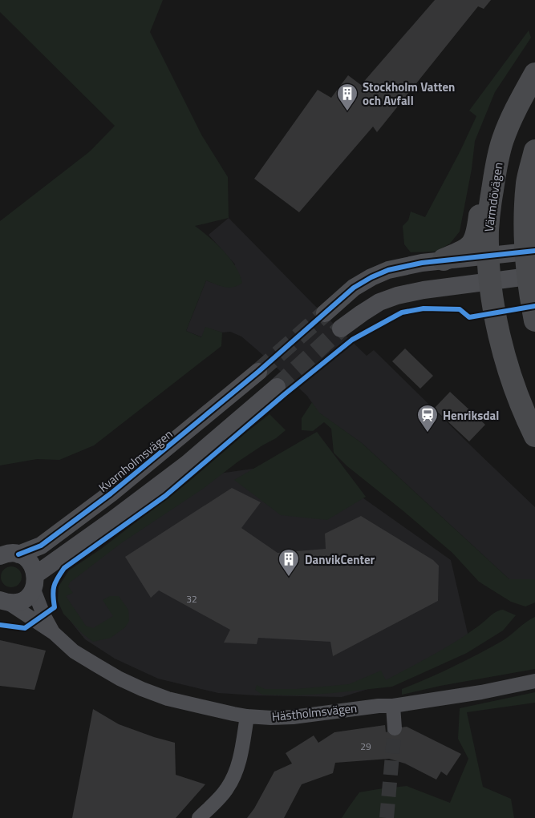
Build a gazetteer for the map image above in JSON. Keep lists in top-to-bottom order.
{
  "streets": {
    "main road": ["Värmdövägen"],
    "street": ["Kvarnholmsvägen", "Hästholmsvägen"]
  },
  "places": {
    "building": ["Stockholm Vatten och Avfall", "DanvikCenter"],
    "station": ["Henriksdal"]
  },
  "house_numbers": ["32", "29"]
}
